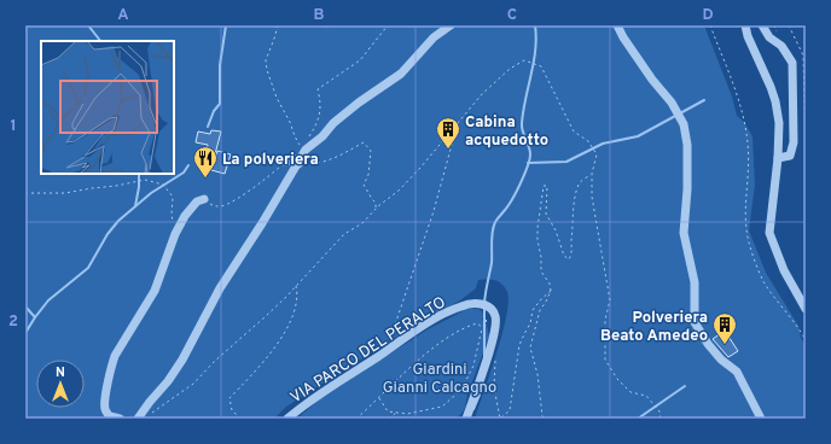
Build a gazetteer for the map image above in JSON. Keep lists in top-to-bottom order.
{
  "streets": {
    "street": ["VIA PARCO DEL PERALTO"]
  },
  "parks": ["Giardini Gianni Calcagno"],
  "places": {
    "building": ["Cabina acquedotto", "Polveriera Beato Amedeo"],
    "restaurant": ["La polveriera"]
  },
  "north": "top",
  "grid": {
    "columns": [
      "A",
      "B",
      "C",
      "D"
    ],
    "rows": ["1", "2"]
  }
}
